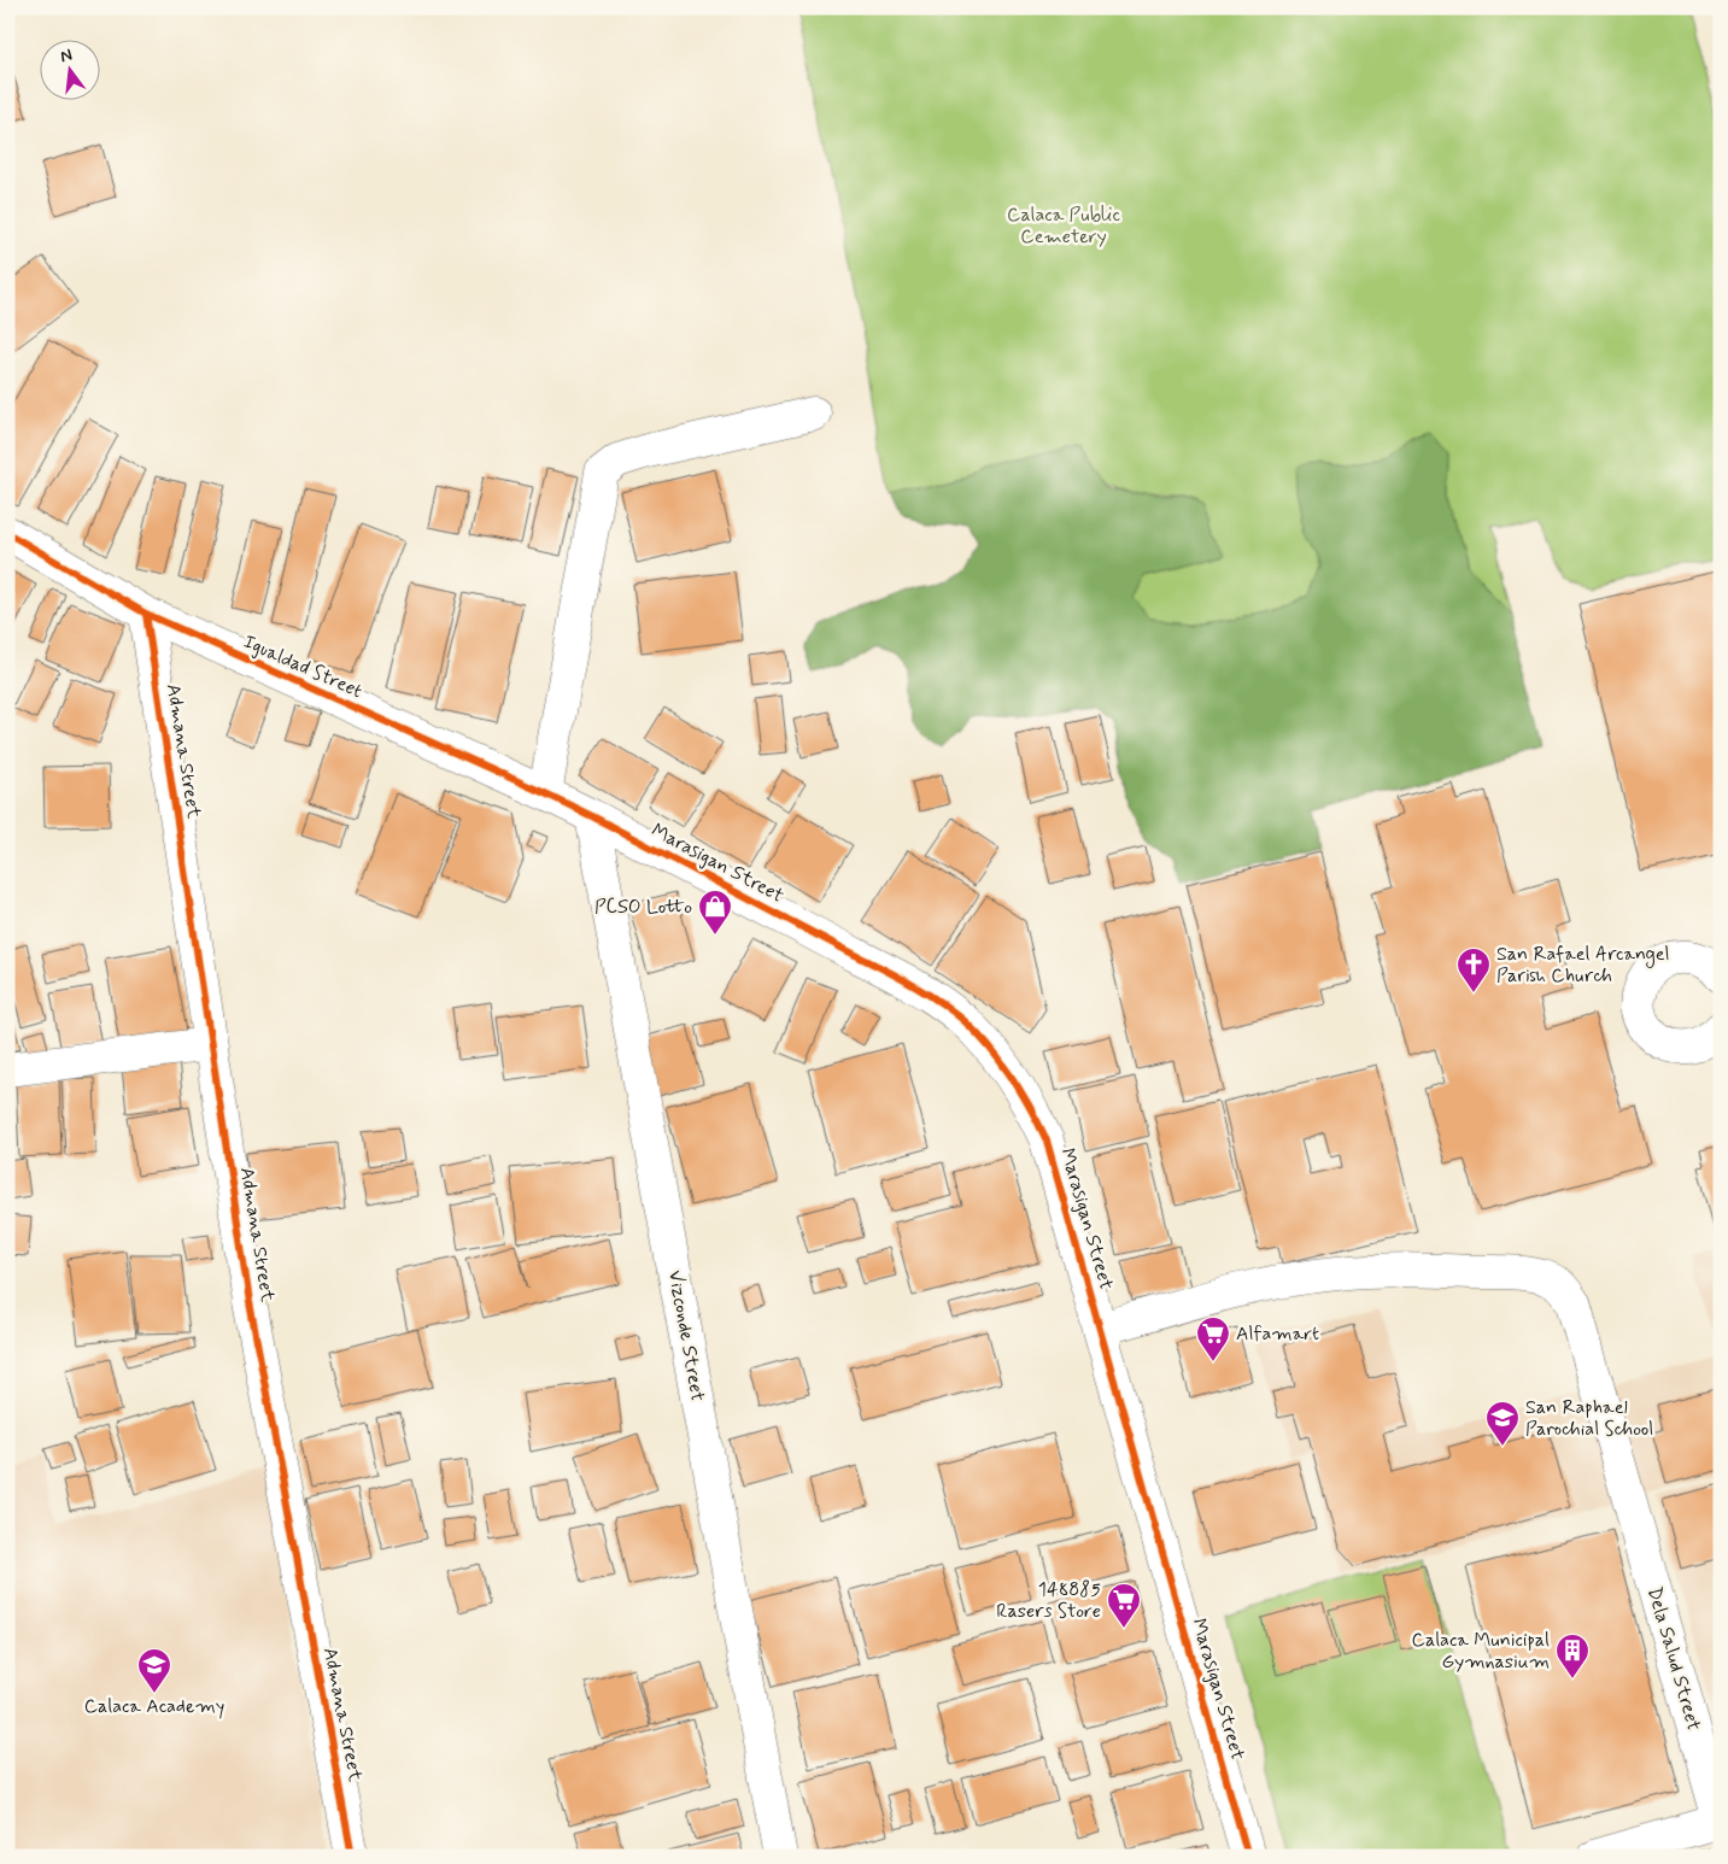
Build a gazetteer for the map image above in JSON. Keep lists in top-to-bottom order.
{
  "streets": {
    "street": [
      "Igualdad Street",
      "Admana Street",
      "Marasigan Street",
      "Vizconde Street",
      "Dela Salud Street"
    ]
  },
  "crossings": [
    ["Igualdad Street", "Admana Street"],
    ["Igualdad Street", "Marasigan Street"],
    ["Igualdad Street", "Vizconde Street"],
    ["Marasigan Street", "Vizconde Street"],
    ["Marasigan Street", "Dela Salud Street"]
  ],
  "parks": ["Calaca Public Cemetery"],
  "places": {
    "shop": ["PCSO Lotto"],
    "church": ["San Rafael Arcangel Parish Church"],
    "supermarket": ["Alfamart", "148885 Rasers Store"],
    "school or university": ["San Raphael Parochial School", "Calaca Academy"],
    "building": ["Calaca Municipal Gymnasium"]
  },
  "north": "top"
}
